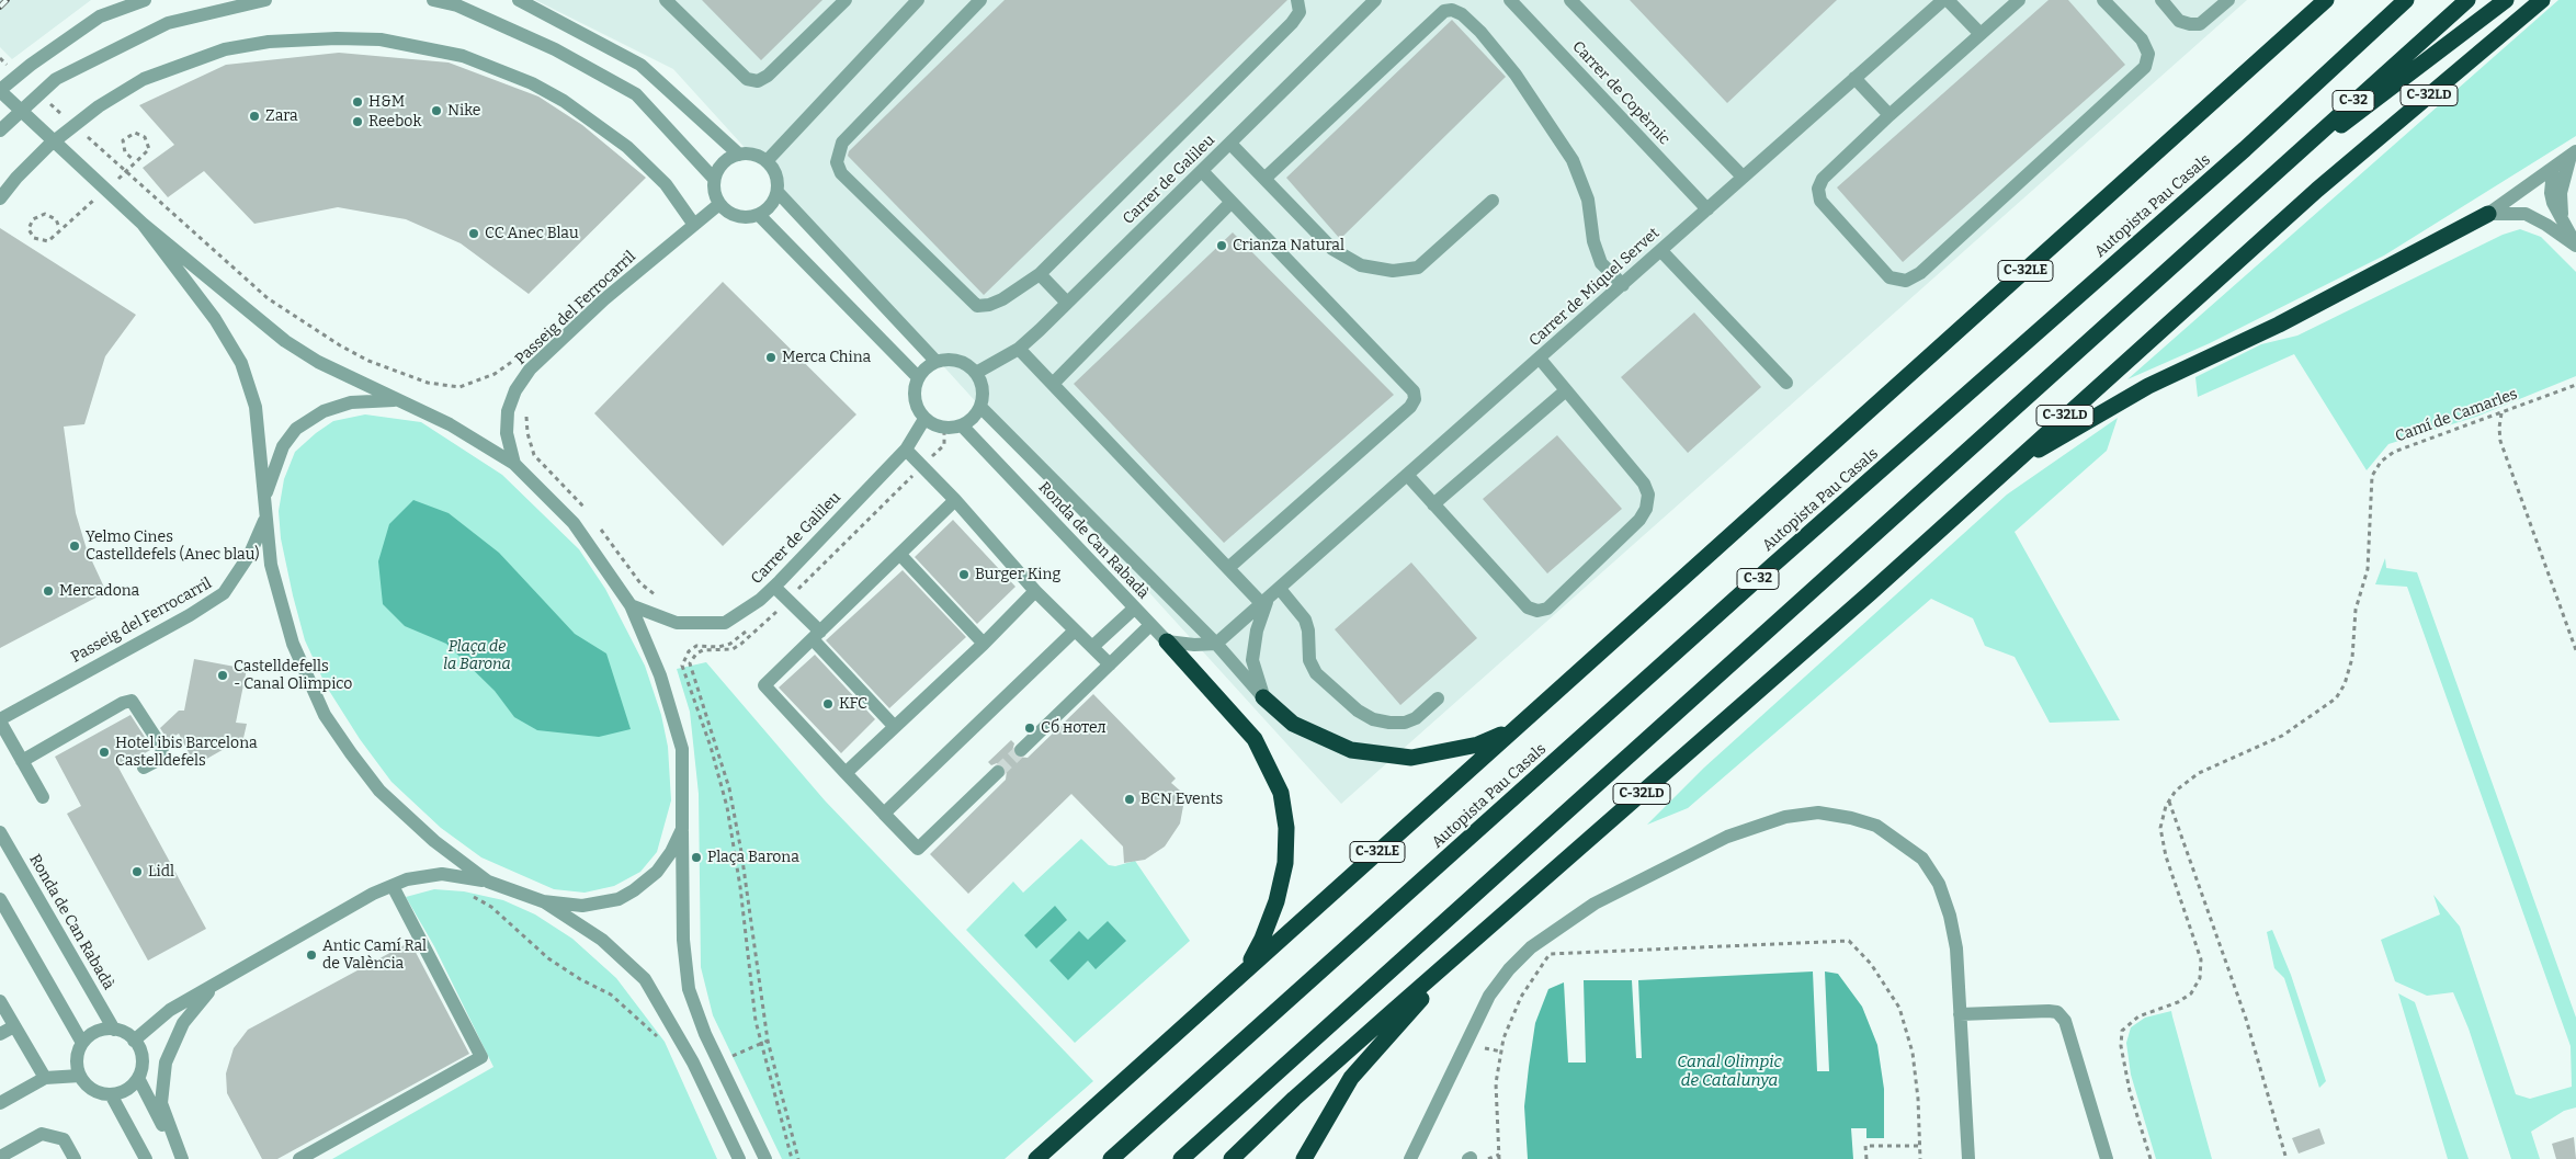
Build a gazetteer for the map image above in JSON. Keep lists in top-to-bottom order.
{
  "streets": {
    "highway": [
      "C-32LD",
      "C-32",
      "Autopista Pau Casals",
      "C-32LE"
    ],
    "street": [
      "Carrer de Copèrnic",
      "Carrer de Galileu",
      "Carrer de Miquel Servet",
      "Passeig del Ferrocarril",
      "Ronda de Can Rabadà"
    ],
    "path": ["Camí de Camarles"]
  },
  "crossings": [
    ["Carrer de Copèrnic", "Carrer de Miquel Servet"],
    ["Carrer de Galileu", "Ronda de Can Rabadà"],
    ["Carrer de Miquel Servet", "Ronda de Can Rabadà"]
  ],
  "water": ["Canal Olimpic de Catalunya"],
  "parks": ["Plaça de la Barona"],
  "places": [
    "H&M",
    "Nike",
    "Zara",
    "Reebok",
    "CC Anec Blau",
    "Crianza Natural",
    "Merca China",
    "Yelmo Cines Castelldefels (Anec blau)",
    "Burger King",
    "Mercadona",
    "Castelldefells - Canal Olimpico",
    "KFC",
    "Сб нотел",
    "Hotel ibis Barcelona Castelldefels",
    "BCN Events",
    "Plaça Barona",
    "Lidl",
    "Antic Camí Ral de València"
  ]
}
